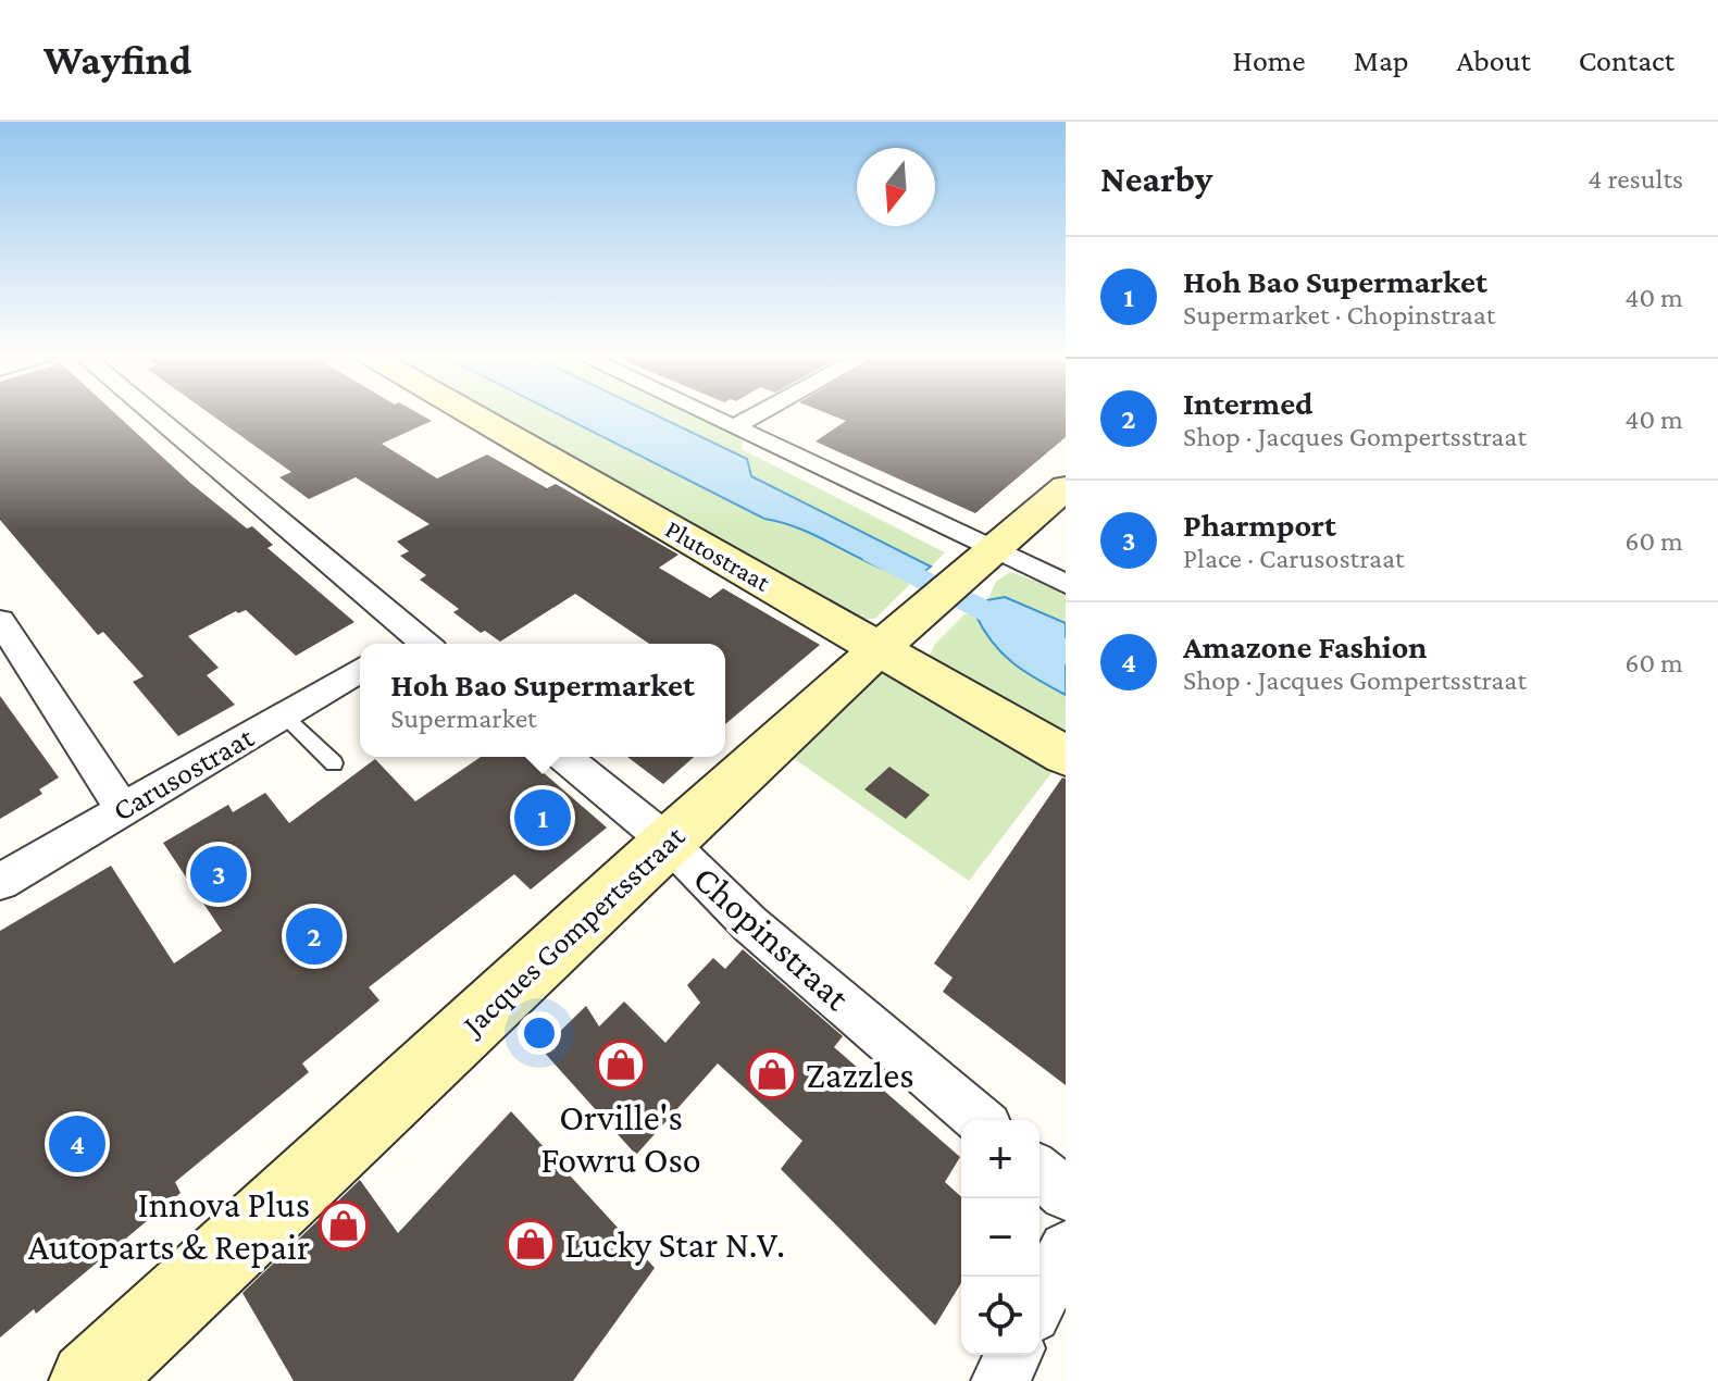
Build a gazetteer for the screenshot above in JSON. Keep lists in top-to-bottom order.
{
  "streets": {
    "street": [
      "Plutostraat",
      "Carusostraat",
      "Jacques Gompertsstraat",
      "Chopinstraat"
    ]
  },
  "crossings": [
    ["Plutostraat", "Jacques Gompertsstraat"],
    ["Jacques Gompertsstraat", "Chopinstraat"]
  ],
  "places": {
    "shop": [
      "Orville's Fowru Oso",
      "Zazzles",
      "Innova Plus Autoparts & Repair",
      "Lucky Star N.V."
    ]
  },
  "north": "bottom",
  "page": {
    "header": "Wayfind",
    "nav": [
      "Home",
      "Map",
      "About",
      "Contact"
    ],
    "heading": ["Nearby", "4 results"],
    "list": [
      {
        "mark": "1",
        "name": "Hoh Bao Supermarket",
        "note": "Supermarket · Chopinstraat",
        "value": "40 m"
      },
      {
        "mark": "2",
        "name": "Intermed",
        "note": "Shop · Jacques Gompertsstraat",
        "value": "40 m"
      },
      {
        "mark": "3",
        "name": "Pharmport",
        "note": "Place · Carusostraat",
        "value": "60 m"
      },
      {
        "mark": "4",
        "name": "Amazone Fashion",
        "note": "Shop · Jacques Gompertsstraat",
        "value": "60 m"
      }
    ],
    "popup": ["Hoh Bao Supermarket", "Supermarket"],
    "pins": [
      "1",
      "3",
      "2",
      "4"
    ],
    "map_buttons": ["+", "−"]
  }
}
